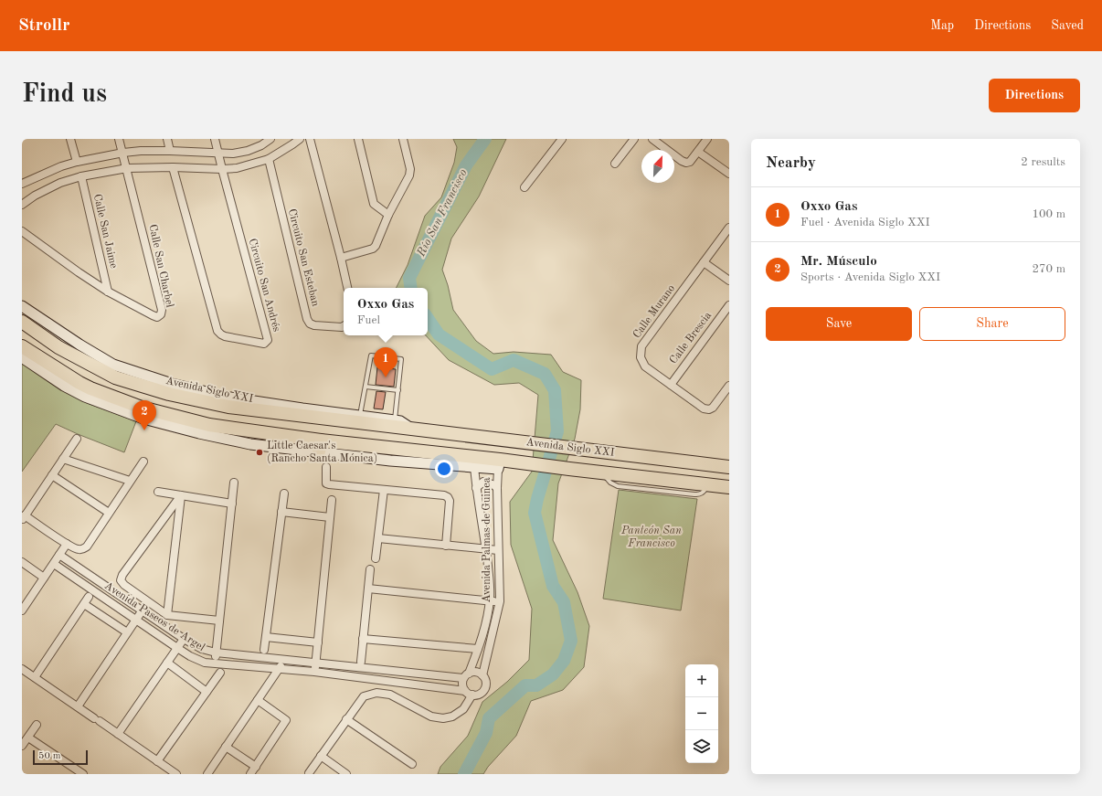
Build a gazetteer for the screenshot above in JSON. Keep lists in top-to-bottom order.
{
  "streets": {
    "highway": ["Avenida Siglo XXI"],
    "street": [
      "Calle San Jaime",
      "Circuito San Esteban",
      "Calle San Charbel",
      "Circuito San Andrés",
      "Calle Murano",
      "Calle Brescia",
      "Avenida Palmas de Guinea",
      "Avenida Paseos de Argel"
    ]
  },
  "crossings": [
    ["Calle San Jaime", "Calle San Charbel"],
    ["Calle Murano", "Calle Brescia"],
    ["Avenida Siglo XXI", "Avenida Palmas de Guinea"],
    ["Avenida Palmas de Guinea", "Avenida Paseos de Argel"]
  ],
  "water": ["Río San Francisco"],
  "parks": ["Panteón San Francisco"],
  "places": ["Little Caesar's (Rancho Santa Mónica)"],
  "scale_bar": "50 m",
  "north": "top right",
  "page": {
    "header": "Strollr",
    "nav": ["Map", "Directions", "Saved"],
    "buttons": [
      "Directions",
      ["Save", "Share"]
    ],
    "title": "Find us",
    "heading": ["Nearby", "2 results"],
    "list": [
      {
        "mark": "1",
        "name": "Oxxo Gas",
        "note": "Fuel · Avenida Siglo XXI",
        "value": "100 m"
      },
      {
        "mark": "2",
        "name": "Mr. Músculo",
        "note": "Sports · Avenida Siglo XXI",
        "value": "270 m"
      }
    ],
    "popup": ["Oxxo Gas", "Fuel"],
    "pins": ["1", "2"],
    "map_buttons": ["+", "−"],
    "scale": "50 m"
  }
}
